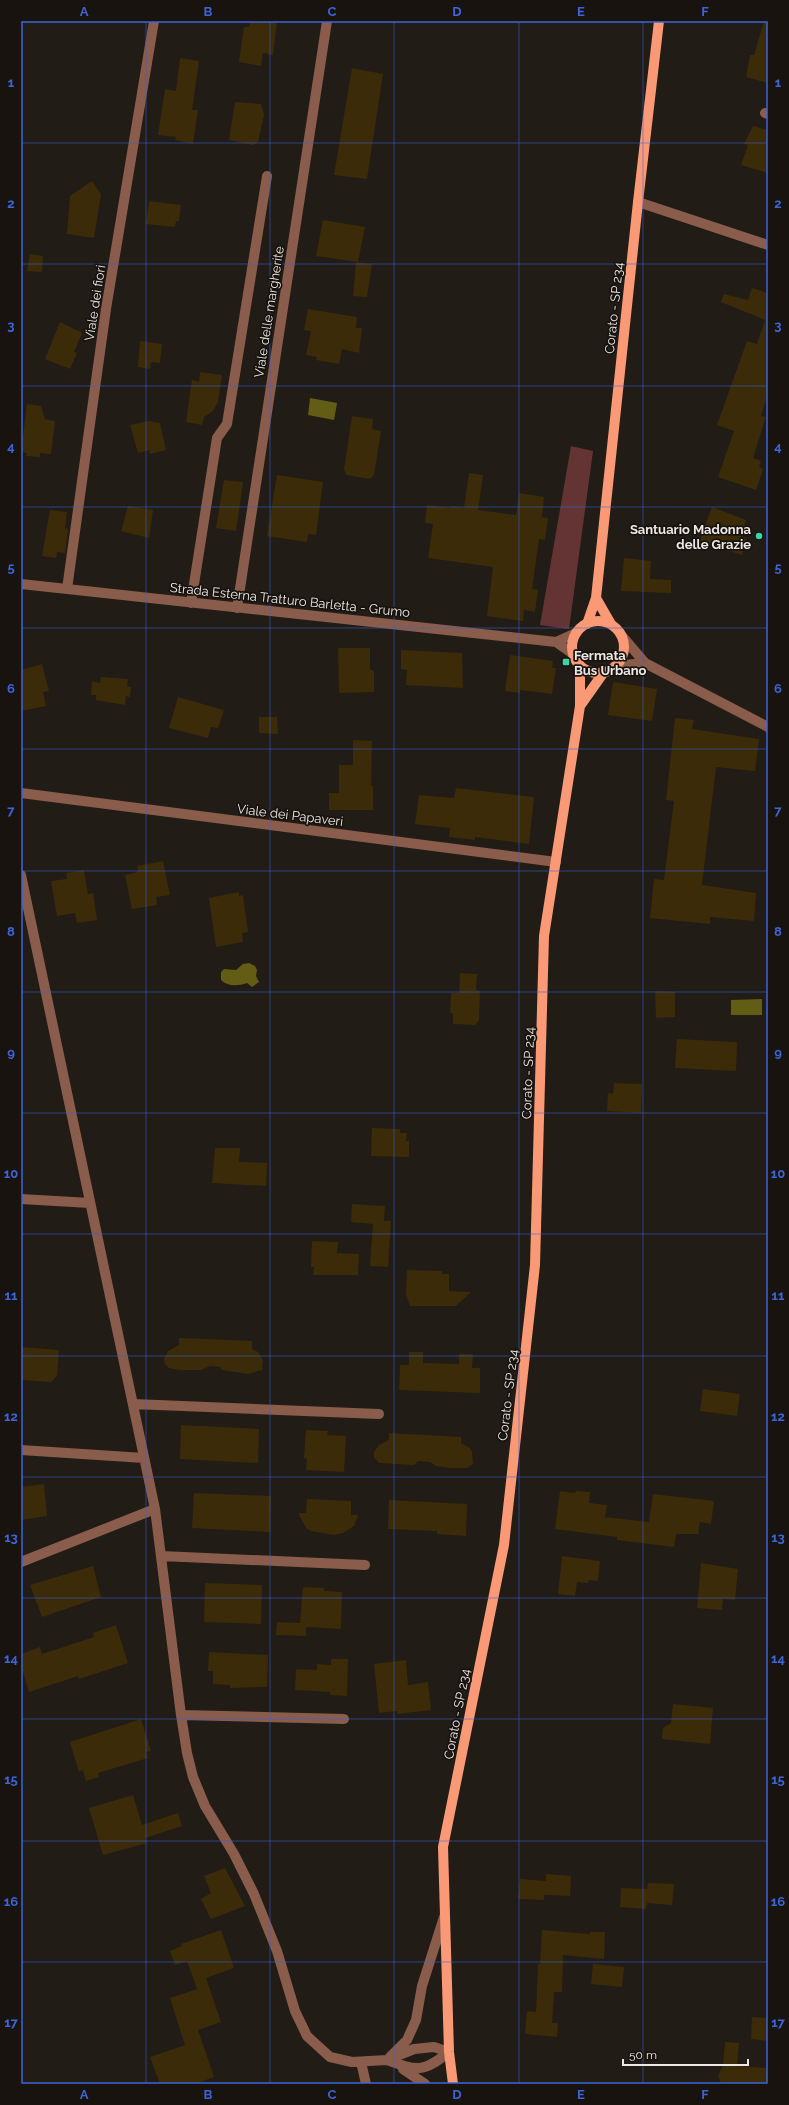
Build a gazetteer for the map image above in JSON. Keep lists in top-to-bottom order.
{
  "streets": {
    "main road": ["Corato - SP 234"],
    "street": [
      "Viale dei fiori",
      "Viale delle margherite",
      "Strada Esterna Tratturo Barletta - Grumo",
      "Viale dei Papaveri"
    ]
  },
  "crossings": [
    ["Viale dei fiori", "Strada Esterna Tratturo Barletta - Grumo"],
    ["Corato - SP 234", "Strada Esterna Tratturo Barletta - Grumo"],
    ["Corato - SP 234", "Viale dei Papaveri"],
    ["Viale delle margherite", "Strada Esterna Tratturo Barletta - Grumo"]
  ],
  "places": {
    "other": ["Santuario Madonna delle Grazie"],
    "transit": ["Fermata Bus Urbano"]
  },
  "scale_bar": "50 m",
  "grid": {
    "columns": [
      "A",
      "B",
      "C",
      "D",
      "E",
      "F"
    ],
    "rows": [
      "1",
      "2",
      "3",
      "4",
      "5",
      "6",
      "7",
      "8",
      "9",
      "10",
      "11",
      "12",
      "13",
      "14",
      "15",
      "16",
      "17"
    ]
  }
}
